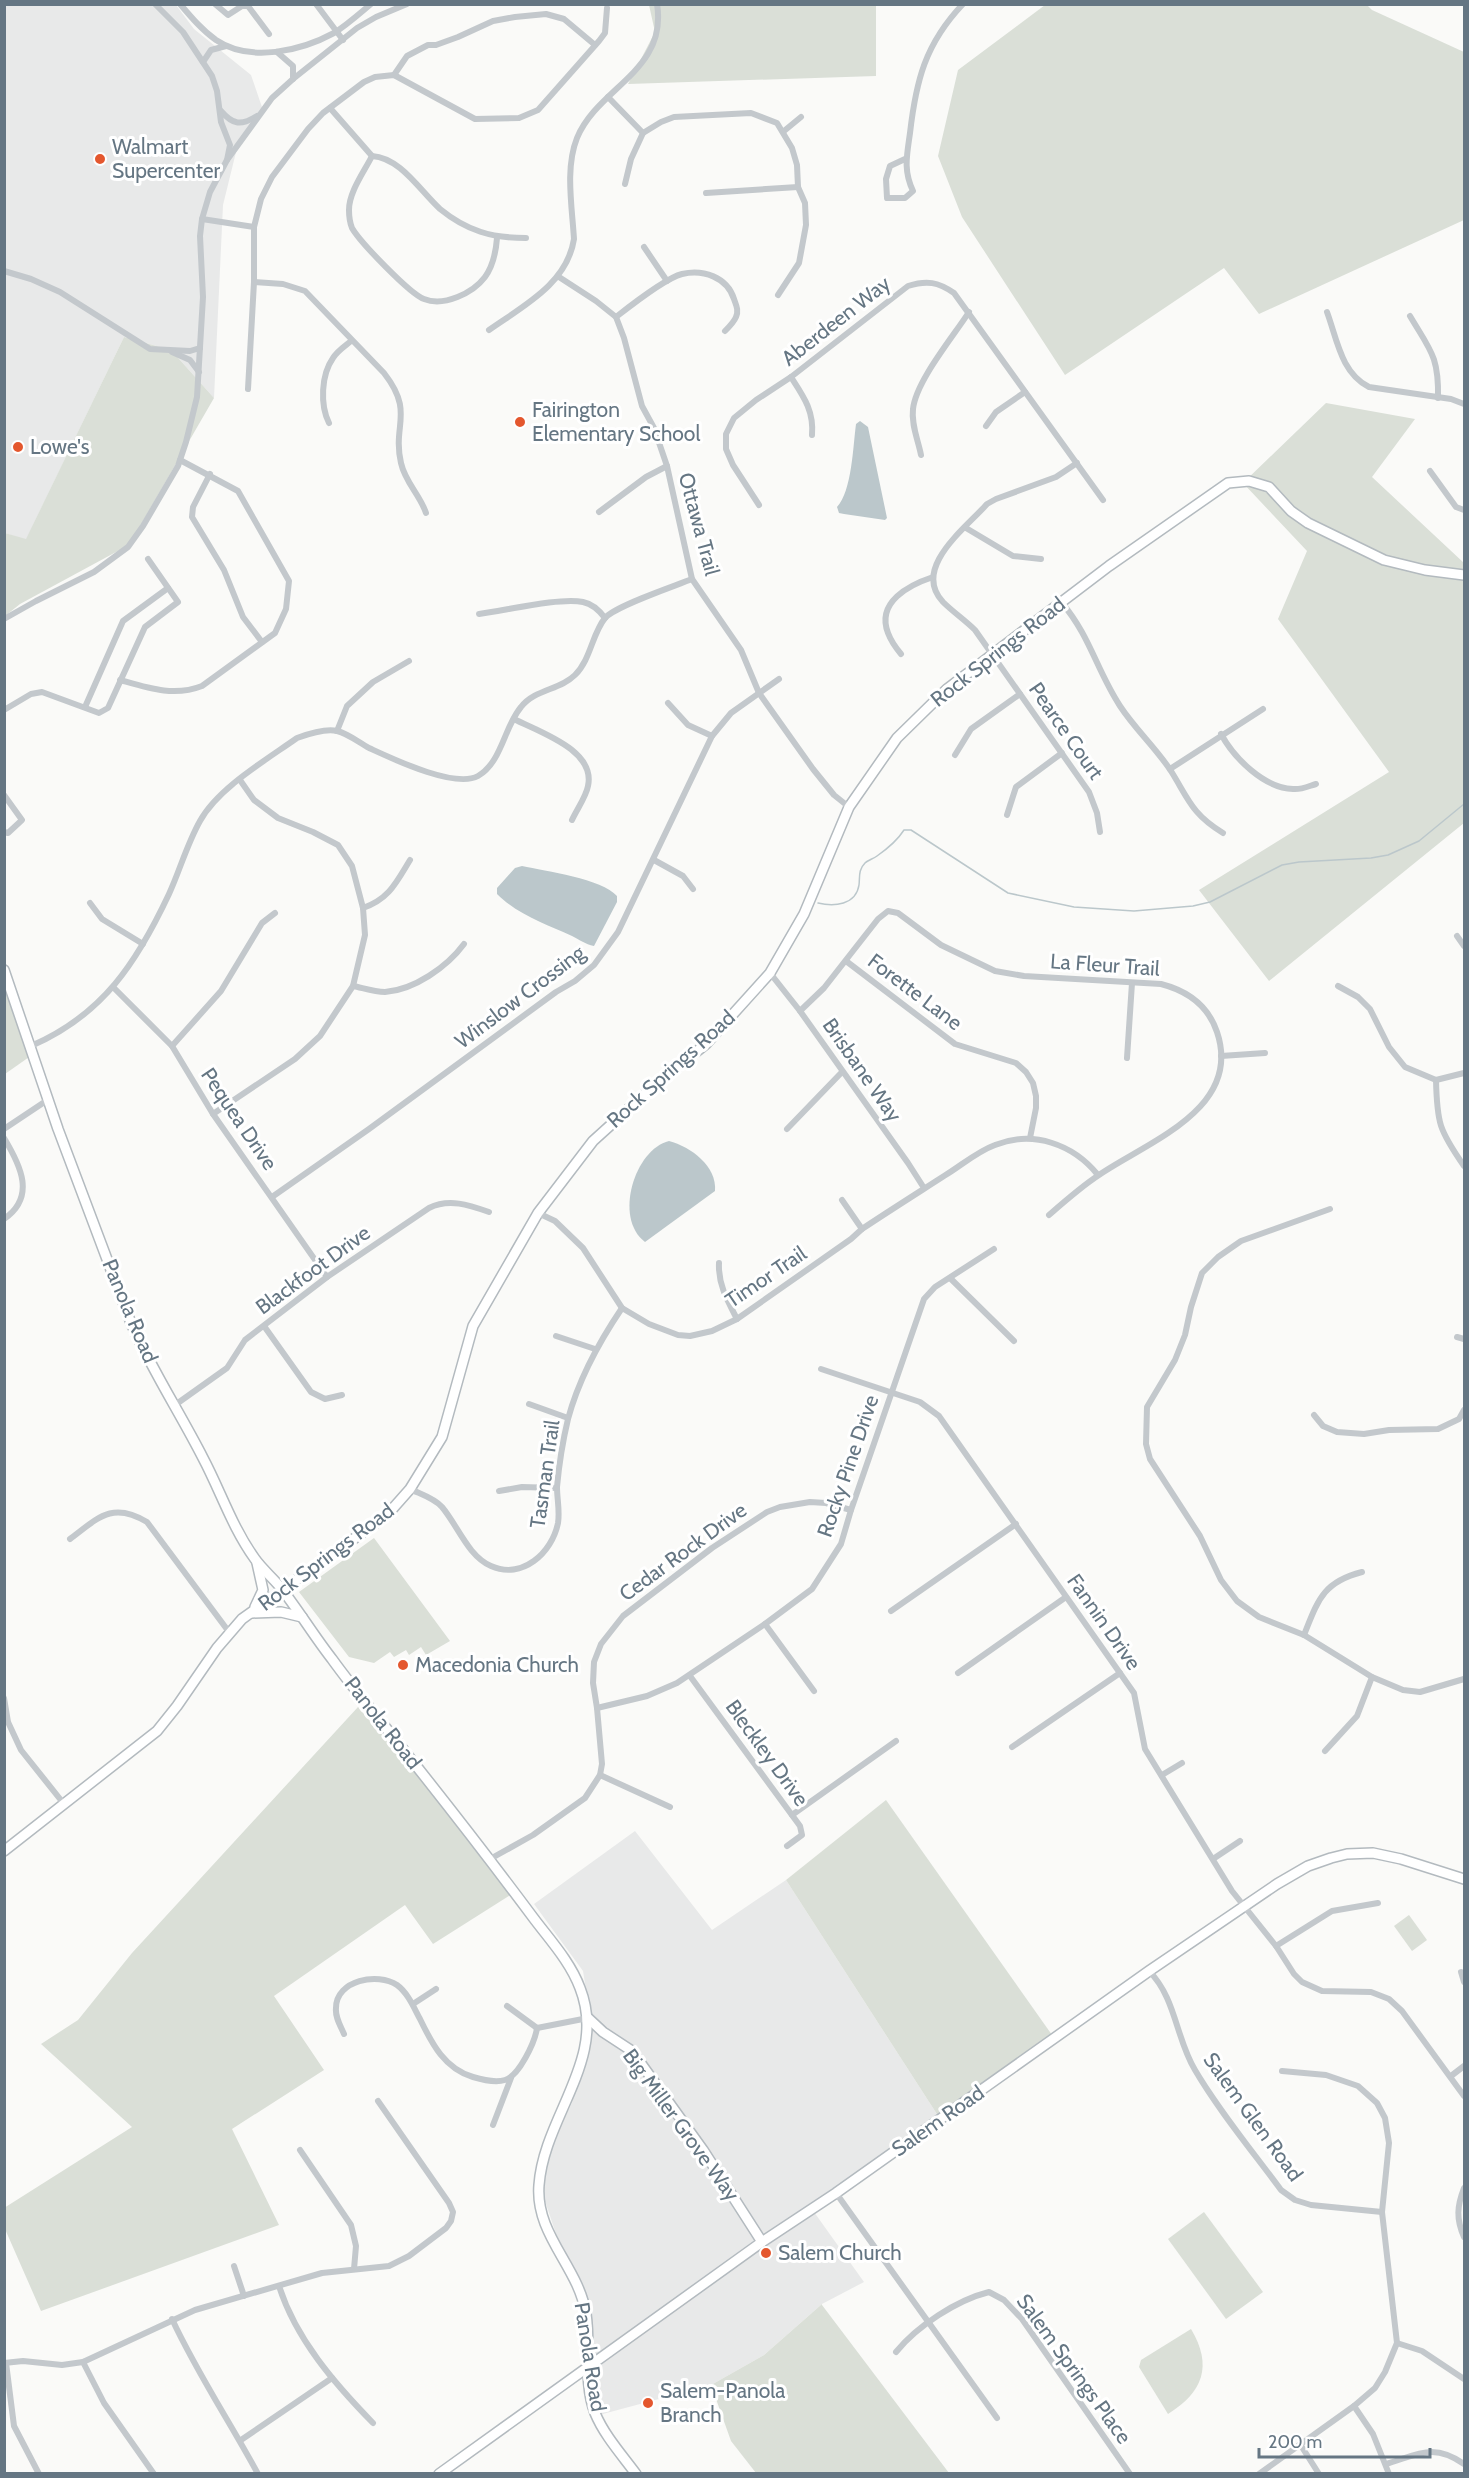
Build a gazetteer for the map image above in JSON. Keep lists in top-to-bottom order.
{
  "streets": {
    "street": [
      "Aberdeen Way",
      "Ottawa Trail",
      "Rock Springs Road",
      "Pearce Court",
      "La Fleur Trail",
      "Forette Lane",
      "Winslow Crossing",
      "Brisbane Way",
      "Pequea Drive",
      "Blackfoot Drive",
      "Timor Trail",
      "Panola Road",
      "Rocky Pine Drive",
      "Tasman Trail",
      "Cedar Rock Drive",
      "Fannin Drive",
      "Bleckley Drive",
      "Salem Glen Road",
      "Salem Road",
      "Big Miller Grove Way",
      "Salem Springs Place"
    ]
  },
  "crossings": [
    ["Ottawa Trail", "Rock Springs Road"],
    ["Ottawa Trail", "Winslow Crossing"],
    ["Rock Springs Road", "Pearce Court"],
    ["Rock Springs Road", "Brisbane Way"],
    ["Rock Springs Road", "Timor Trail"],
    ["Rock Springs Road", "Panola Road"],
    ["Rock Springs Road", "Tasman Trail"],
    ["La Fleur Trail", "Forette Lane"],
    ["La Fleur Trail", "Brisbane Way"],
    ["Forette Lane", "Timor Trail"],
    ["Winslow Crossing", "Pequea Drive"],
    ["Brisbane Way", "Timor Trail"],
    ["Pequea Drive", "Blackfoot Drive"],
    ["Blackfoot Drive", "Panola Road"],
    ["Timor Trail", "Tasman Trail"],
    ["Panola Road", "Salem Road"],
    ["Panola Road", "Big Miller Grove Way"],
    ["Rocky Pine Drive", "Cedar Rock Drive"],
    ["Rocky Pine Drive", "Fannin Drive"],
    ["Rocky Pine Drive", "Bleckley Drive"],
    ["Fannin Drive", "Salem Road"],
    ["Salem Glen Road", "Salem Road"],
    ["Salem Road", "Big Miller Grove Way"]
  ],
  "places": [
    "Walmart Supercenter",
    "Fairington Elementary School",
    "Lowe's",
    "Macedonia Church",
    "Salem Church",
    "Salem-Panola Branch"
  ],
  "scale_bar": "200 m"
}
